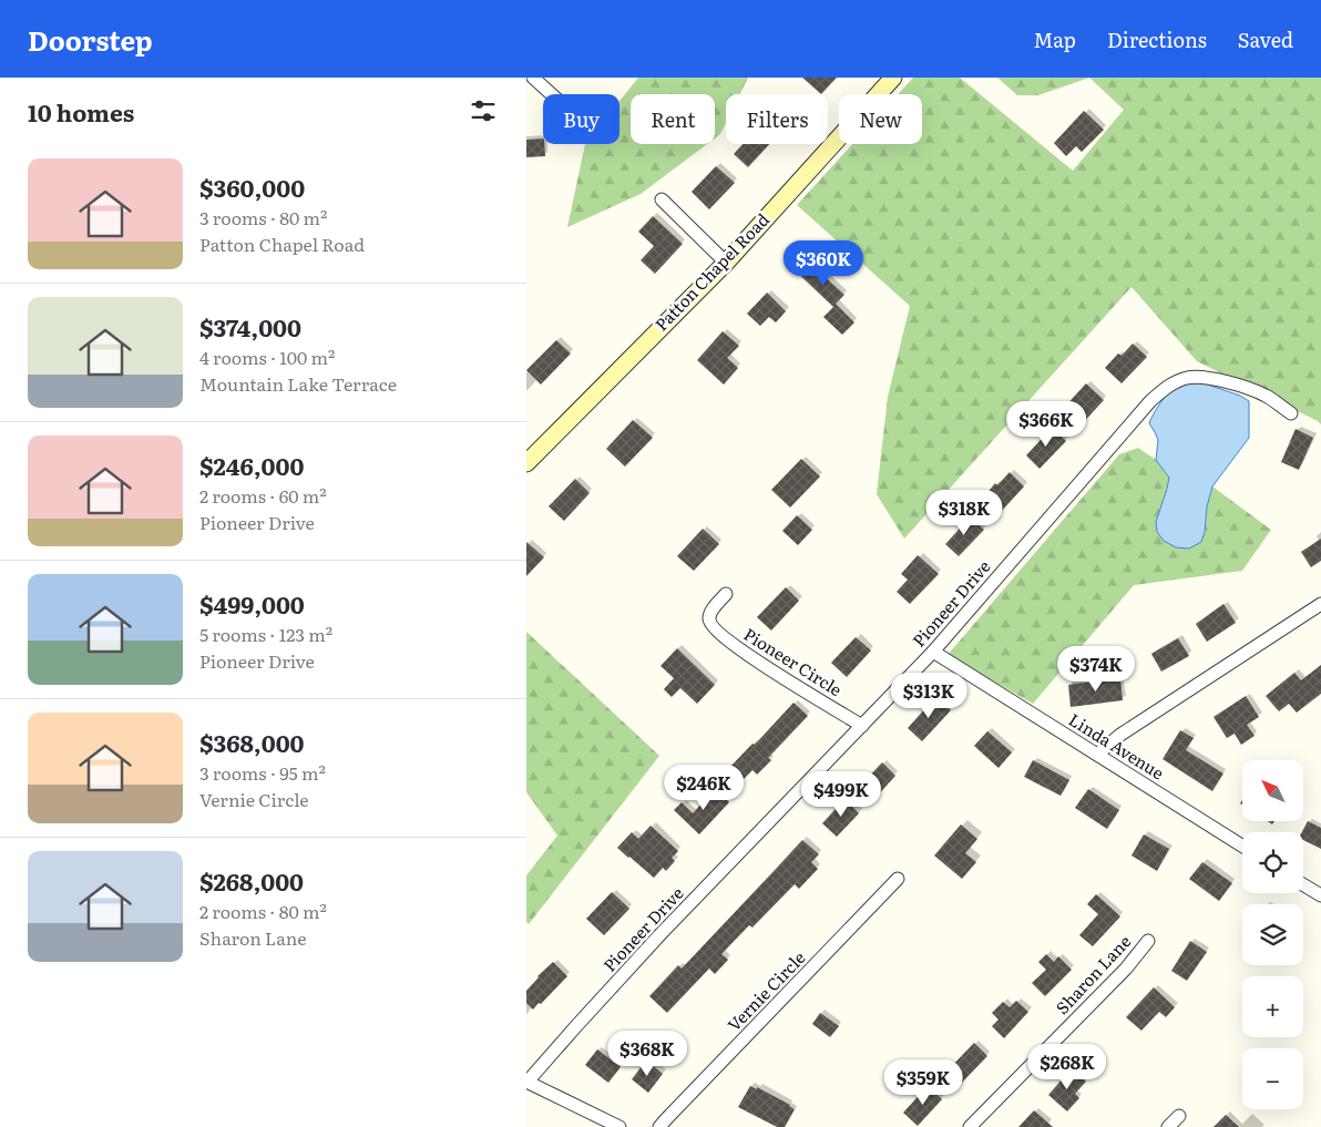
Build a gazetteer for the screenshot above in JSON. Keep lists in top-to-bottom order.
{
  "streets": {
    "street": [
      "Patton Chapel Road",
      "Pioneer Drive",
      "Pioneer Circle",
      "Linda Avenue",
      "Sharon Lane",
      "Vernie Circle"
    ]
  },
  "crossings": [
    ["Pioneer Drive", "Pioneer Circle"],
    ["Pioneer Drive", "Linda Avenue"]
  ],
  "north": "top left",
  "page": {
    "header": "Doorstep",
    "nav": ["Map", "Directions", "Saved"],
    "heading": "10 homes",
    "chip": [
      "Buy",
      "Rent",
      "Filters",
      "New"
    ],
    "list": [
      {
        "name": "$360,000",
        "note": "3 rooms · 80 m² · Patton Chapel Road"
      },
      {
        "name": "$374,000",
        "note": "4 rooms · 100 m² · Mountain Lake Terrace"
      },
      {
        "name": "$246,000",
        "note": "2 rooms · 60 m² · Pioneer Drive"
      },
      {
        "name": "$499,000",
        "note": "5 rooms · 123 m² · Pioneer Drive"
      },
      {
        "name": "$368,000",
        "note": "3 rooms · 95 m² · Vernie Circle"
      },
      {
        "name": "$268,000",
        "note": "2 rooms · 80 m² · Sharon Lane"
      }
    ],
    "price": [
      "$360K",
      "$366K",
      "$318K",
      "$374K",
      "$313K",
      "$246K",
      "$499K",
      "$368K",
      "$268K",
      "$359K"
    ],
    "map_buttons": ["+", "−"]
  }
}
